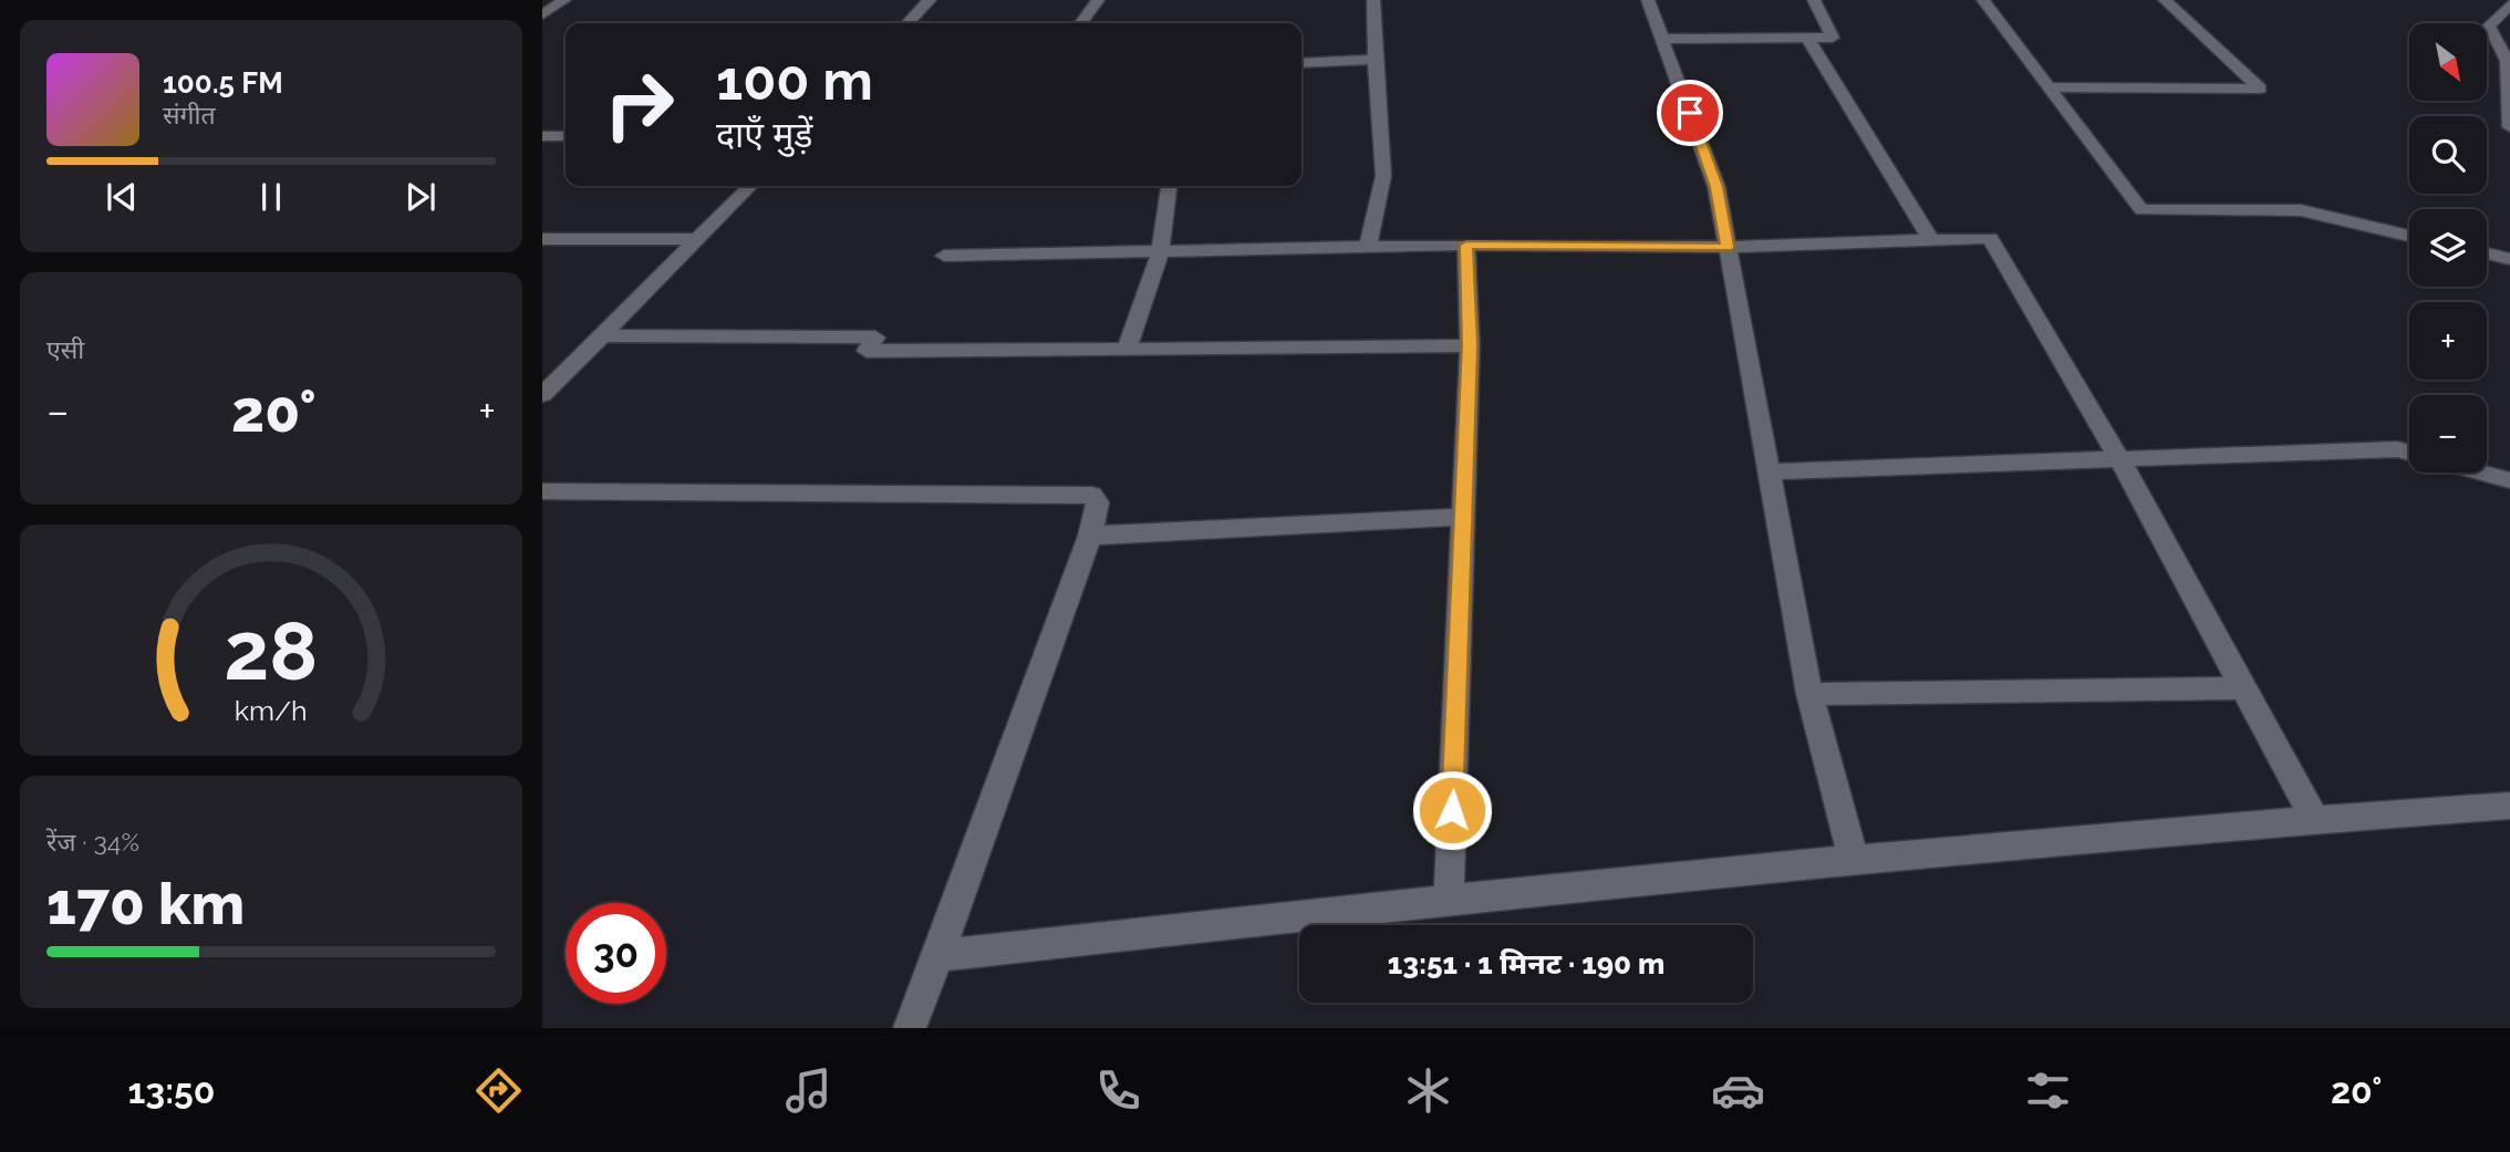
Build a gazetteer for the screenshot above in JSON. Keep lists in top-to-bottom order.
{
  "north": "bottom right",
  "page": {
    "map_buttons": ["+", "−"],
    "turn": ["100 m", "दाएँ मुड़ें"],
    "song": ["100.5 FM", "संगीत"],
    "tile": [
      "एसी",
      ["रेंज · 34%", "170 km"]
    ],
    "heat": ["−", "20°", "+"],
    "limit": "30",
    "trip": "13:51 · 1 मिनट · 190 m",
    "tabs": ["13:50", "20°"],
    "gauge": ["28", "km/h"]
  }
}
